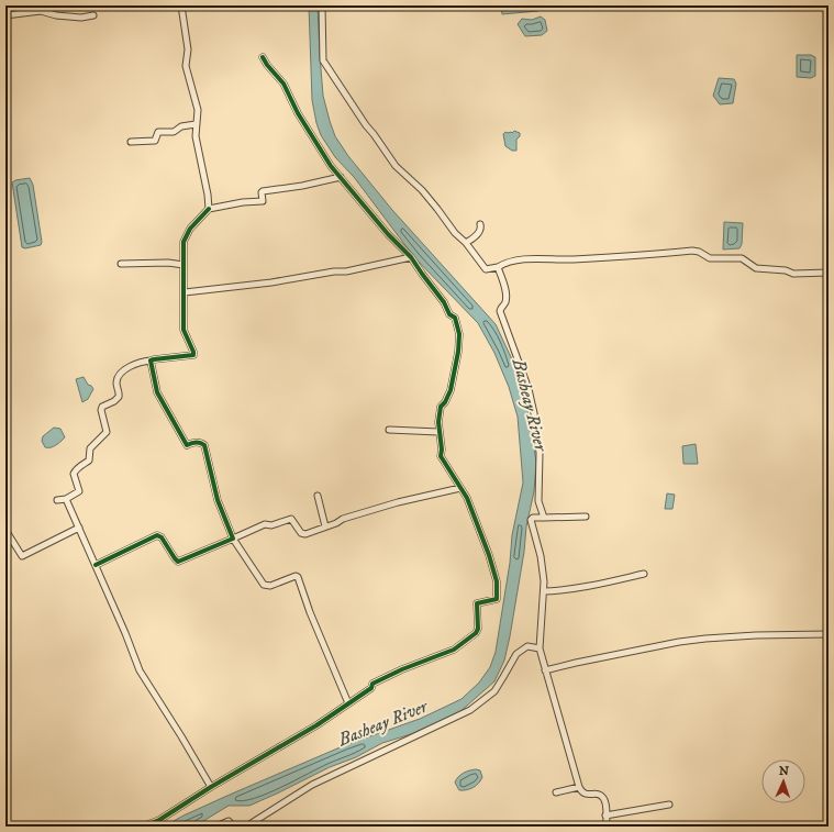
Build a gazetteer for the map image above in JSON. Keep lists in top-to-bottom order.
{
  "water": ["Basheay River"],
  "north": "top"
}
